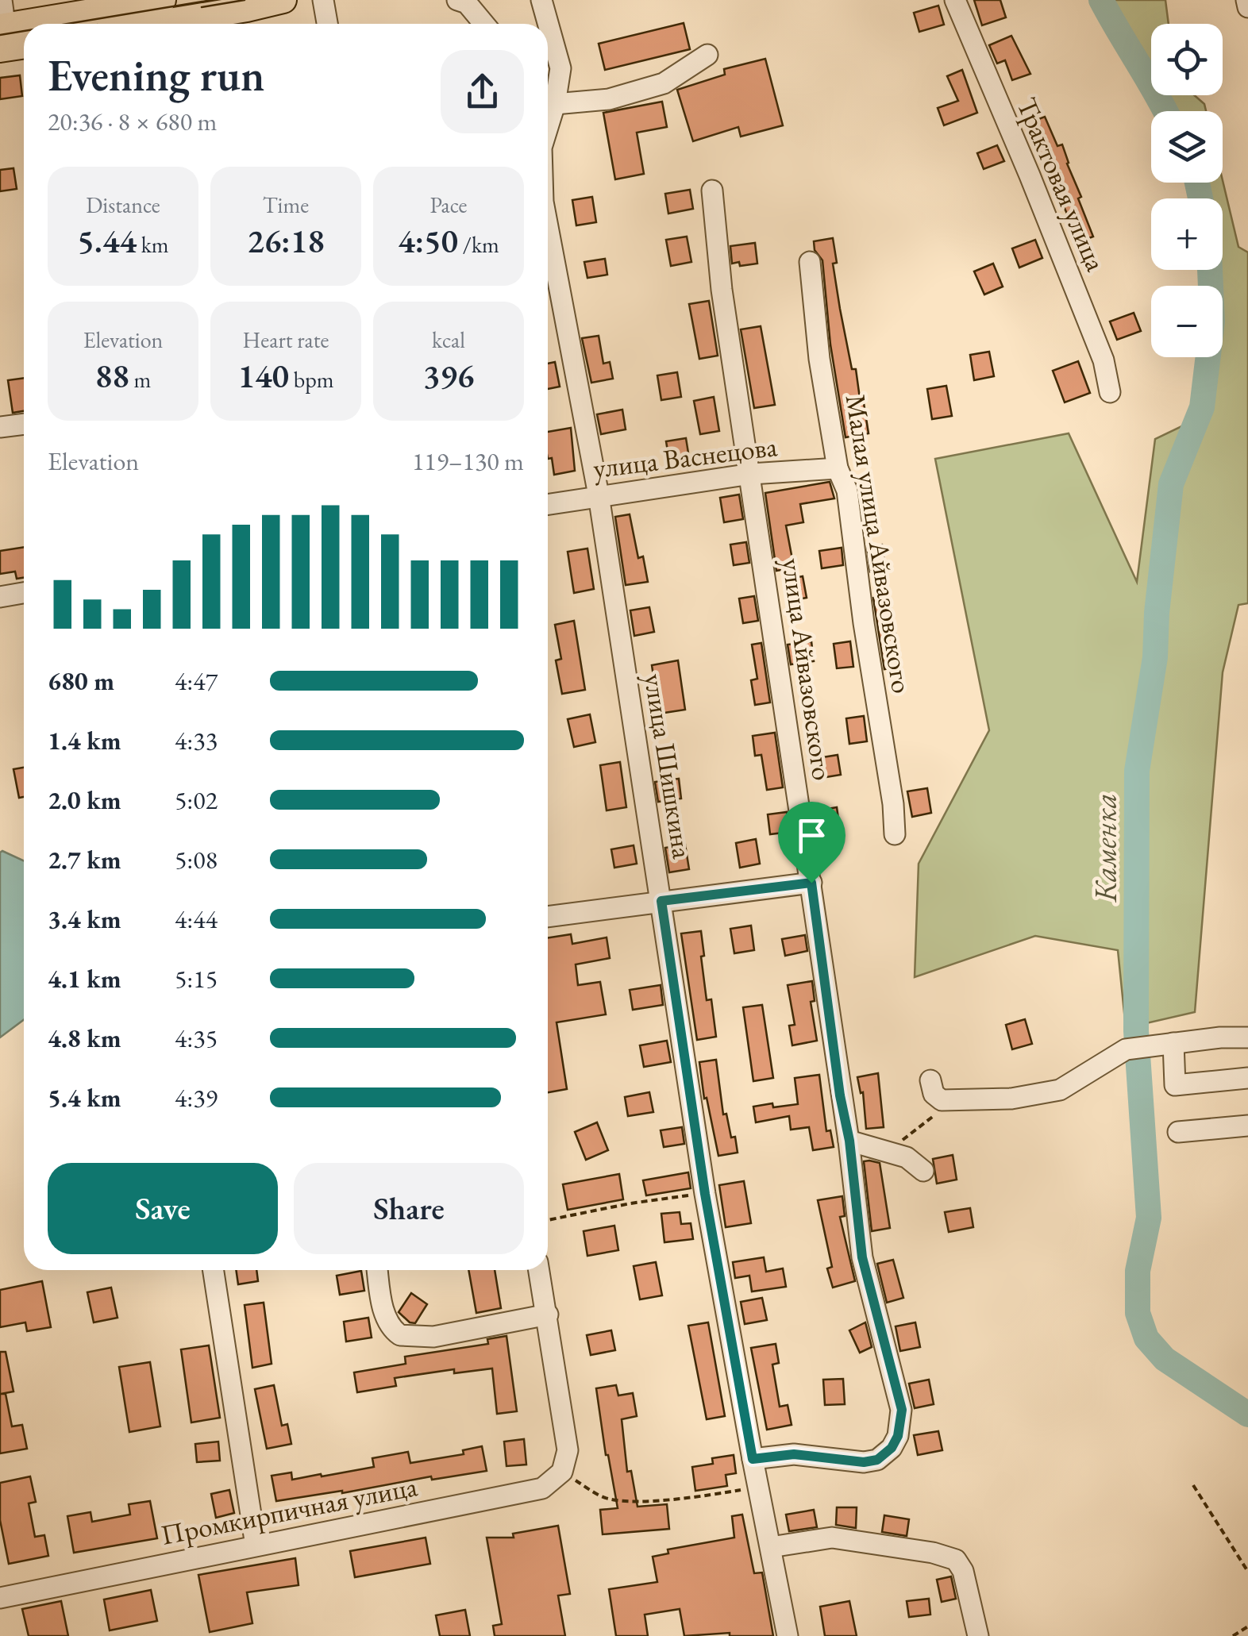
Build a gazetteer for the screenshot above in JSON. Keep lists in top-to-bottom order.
{
  "streets": {
    "street": [
      "Трактовая улица",
      "улица Васнецова",
      "Малая улица Айвазовского",
      "улица Айвазовского",
      "улица Шишкина",
      "Промкирпичная улица"
    ]
  },
  "crossings": [
    ["улица Васнецова", "Малая улица Айвазовского"],
    ["улица Васнецова", "улица Айвазовского"],
    ["улица Васнецова", "улица Шишкина"],
    ["улица Айвазовского", "улица Шишкина"]
  ],
  "water": ["Каменка"],
  "page": {
    "map_buttons": ["+", "−"],
    "heading": ["Evening run", "20:36 · 8 × 680 m"],
    "stats": [
      ["Distance", "5.44 km"],
      ["Time", "26:18"],
      ["Pace", "4:50 /km"],
      ["Elevation", "88 m"],
      ["Heart rate", "140 bpm"],
      ["kcal", "396"]
    ],
    "chart": ["Elevation", "119–130 m"],
    "list": [
      {
        "name": "680 m",
        "note": "4:47"
      },
      {
        "name": "1.4 km",
        "note": "4:33"
      },
      {
        "name": "2.0 km",
        "note": "5:02"
      },
      {
        "name": "2.7 km",
        "note": "5:08"
      },
      {
        "name": "3.4 km",
        "note": "4:44"
      },
      {
        "name": "4.1 km",
        "note": "5:15"
      },
      {
        "name": "4.8 km",
        "note": "4:35"
      },
      {
        "name": "5.4 km",
        "note": "4:39"
      }
    ],
    "buttons": ["Save", "Share"]
  }
}
